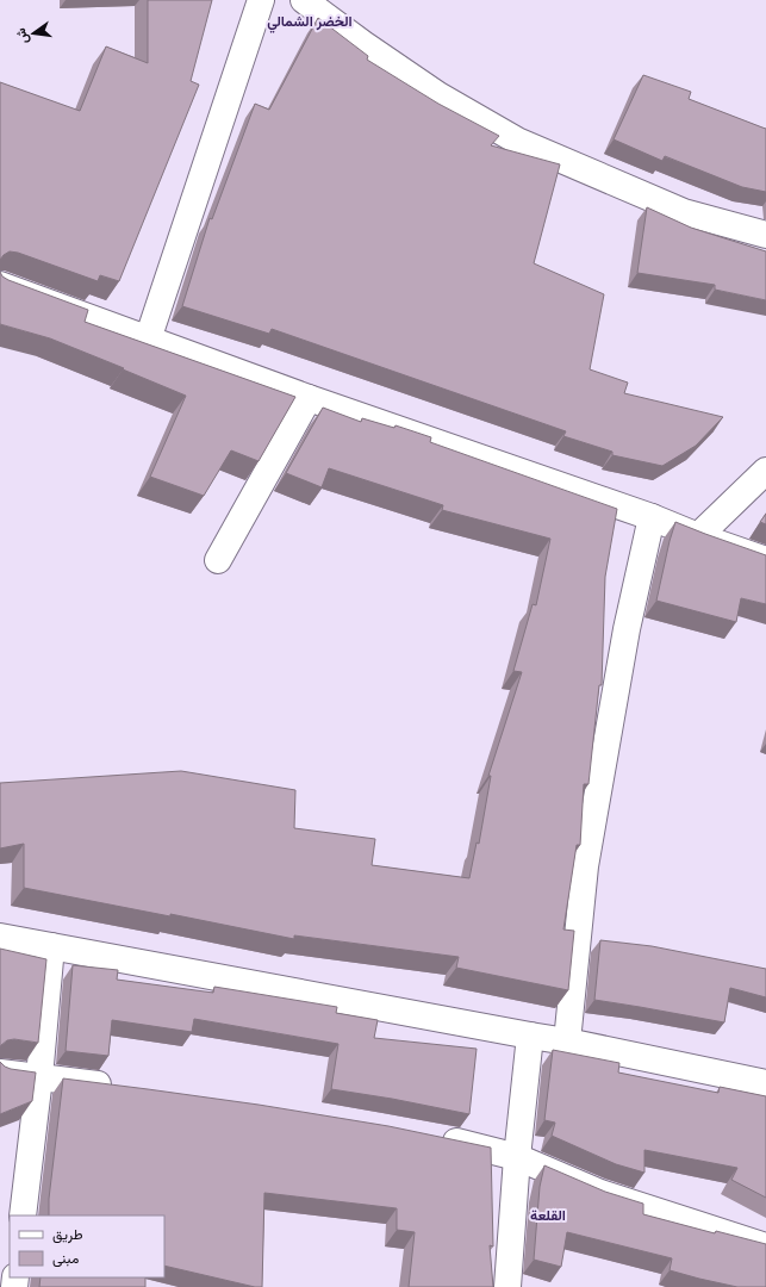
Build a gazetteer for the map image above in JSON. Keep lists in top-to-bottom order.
{
  "districts": ["الخضر الشمالي", "القلعة"],
  "legend": ["طريق", "مبنى"],
  "north": "left"
}
